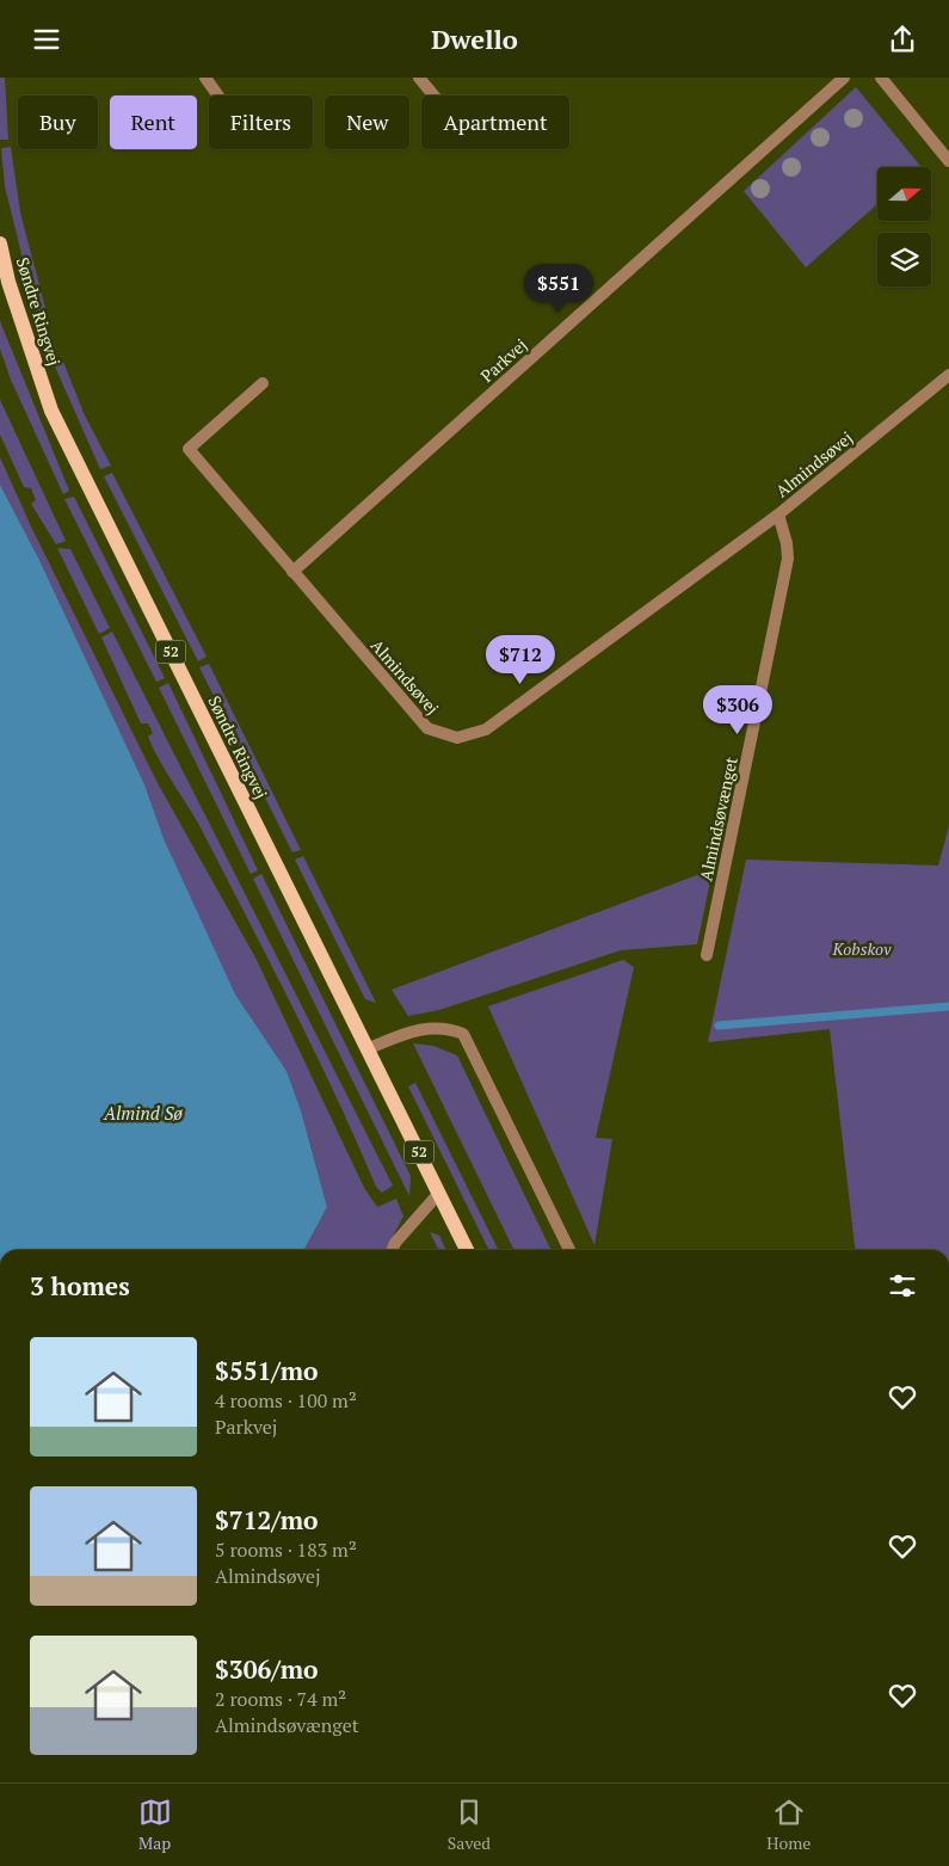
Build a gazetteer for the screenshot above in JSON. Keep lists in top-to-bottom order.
{
  "streets": {
    "main road": ["Søndre Ringvej", "52"],
    "street": ["Parkvej", "Almindsøvej", "Almindsøvænget"]
  },
  "crossings": [
    ["Parkvej", "Almindsøvej"],
    ["Almindsøvej", "Almindsøvænget"]
  ],
  "water": ["Almind Sø"],
  "parks": ["Kobskov"],
  "north": "right",
  "page": {
    "header": "Dwello",
    "chip": [
      "Buy",
      "Rent",
      "Filters",
      "New",
      "Apartment"
    ],
    "price": ["$551", "$712", "$306"],
    "heading": "3 homes",
    "list": [
      {
        "name": "$551/mo",
        "note": "4 rooms · 100 m² · Parkvej"
      },
      {
        "name": "$712/mo",
        "note": "5 rooms · 183 m² · Almindsøvej"
      },
      {
        "name": "$306/mo",
        "note": "2 rooms · 74 m² · Almindsøvænget"
      }
    ],
    "tabs": ["Map", "Saved", "Home"]
  }
}
